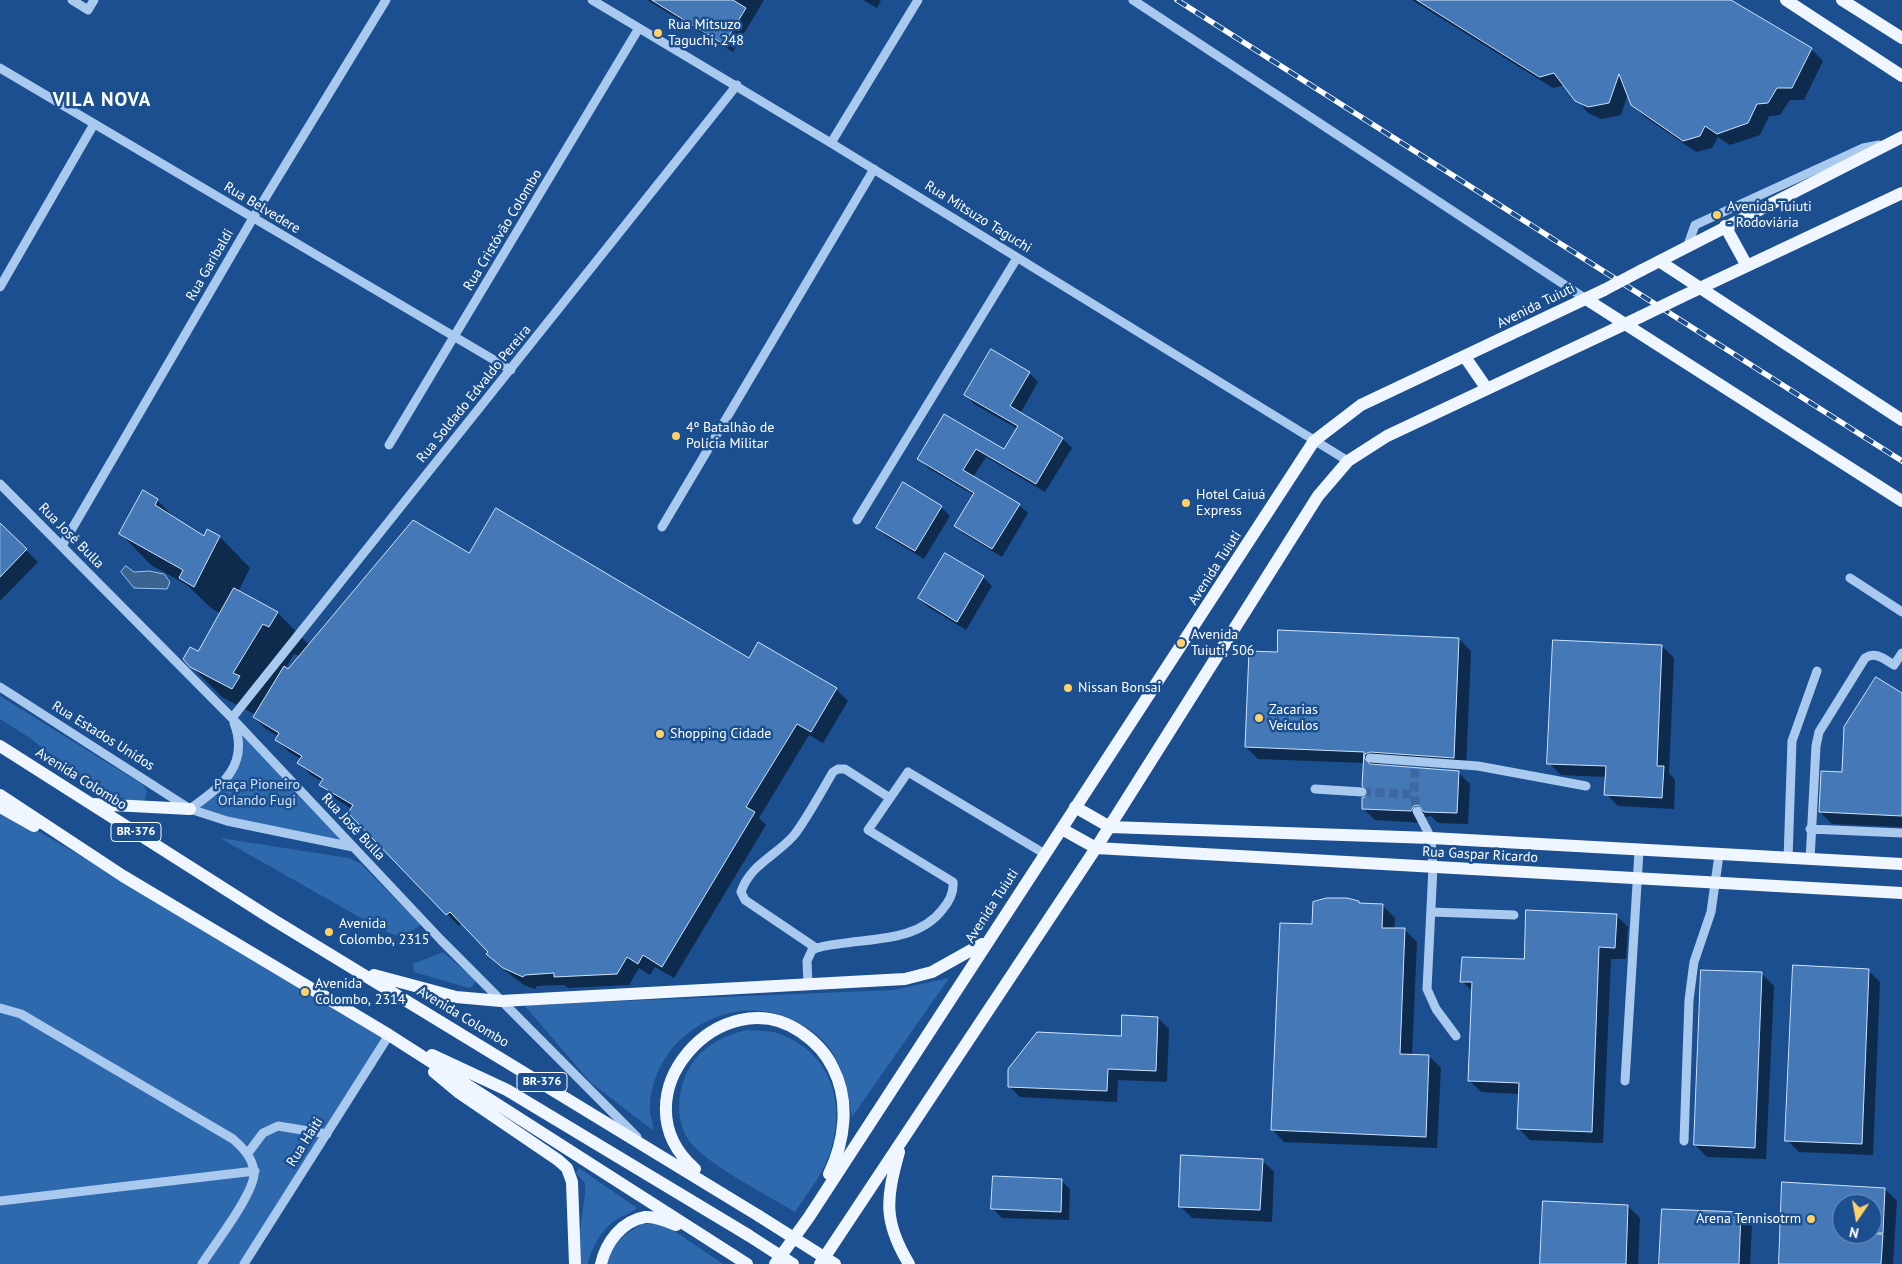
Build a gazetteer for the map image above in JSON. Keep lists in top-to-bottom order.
{
  "streets": {
    "main road": [
      "Avenida Tuiuti",
      "Avenida Colombo",
      "BR-376",
      "Rua Gaspar Ricardo"
    ],
    "street": [
      "Rua Belvedere",
      "Rua Mitsuzo Taguchi",
      "Rua Cristóvão Colombo",
      "Rua Garibaldi",
      "Rua Soldado Edvaldo Pereira",
      "Rua José Bulla",
      "Rua Estados Unidos",
      "Rua Haiti"
    ]
  },
  "crossings": [
    ["Rua Belvedere", "Rua Cristóvão Colombo"],
    ["Rua Belvedere", "Rua Garibaldi"],
    ["Rua Belvedere", "Rua Soldado Edvaldo Pereira"],
    ["Rua Mitsuzo Taguchi", "Rua Cristóvão Colombo"],
    ["Rua Mitsuzo Taguchi", "Avenida Tuiuti"],
    ["Rua Mitsuzo Taguchi", "Rua Soldado Edvaldo Pereira"],
    ["Rua Garibaldi", "Rua José Bulla"],
    ["Avenida Tuiuti", "Rua Gaspar Ricardo"],
    ["Rua Soldado Edvaldo Pereira", "Rua José Bulla"],
    ["Rua José Bulla", "Avenida Colombo"],
    ["BR-376", "Rua Haiti"]
  ],
  "districts": ["VILA NOVA"],
  "parks": ["Praça Pioneiro Orlando Fugi"],
  "places": [
    "Rua Mitsuzo Taguchi, 248",
    "Avenida Tuiuti - Rodoviária",
    "4º Batalhão de Polícia Militar",
    "Hotel Caiuá Express",
    "Avenida Tuiuti, 506",
    "Nissan Bonsai",
    "Zacarias Veículos",
    "Shopping Cidade",
    "Avenida Colombo, 2315",
    "Avenida Colombo, 2314",
    "Arena Tennisotrm"
  ],
  "north": "bottom"
}
